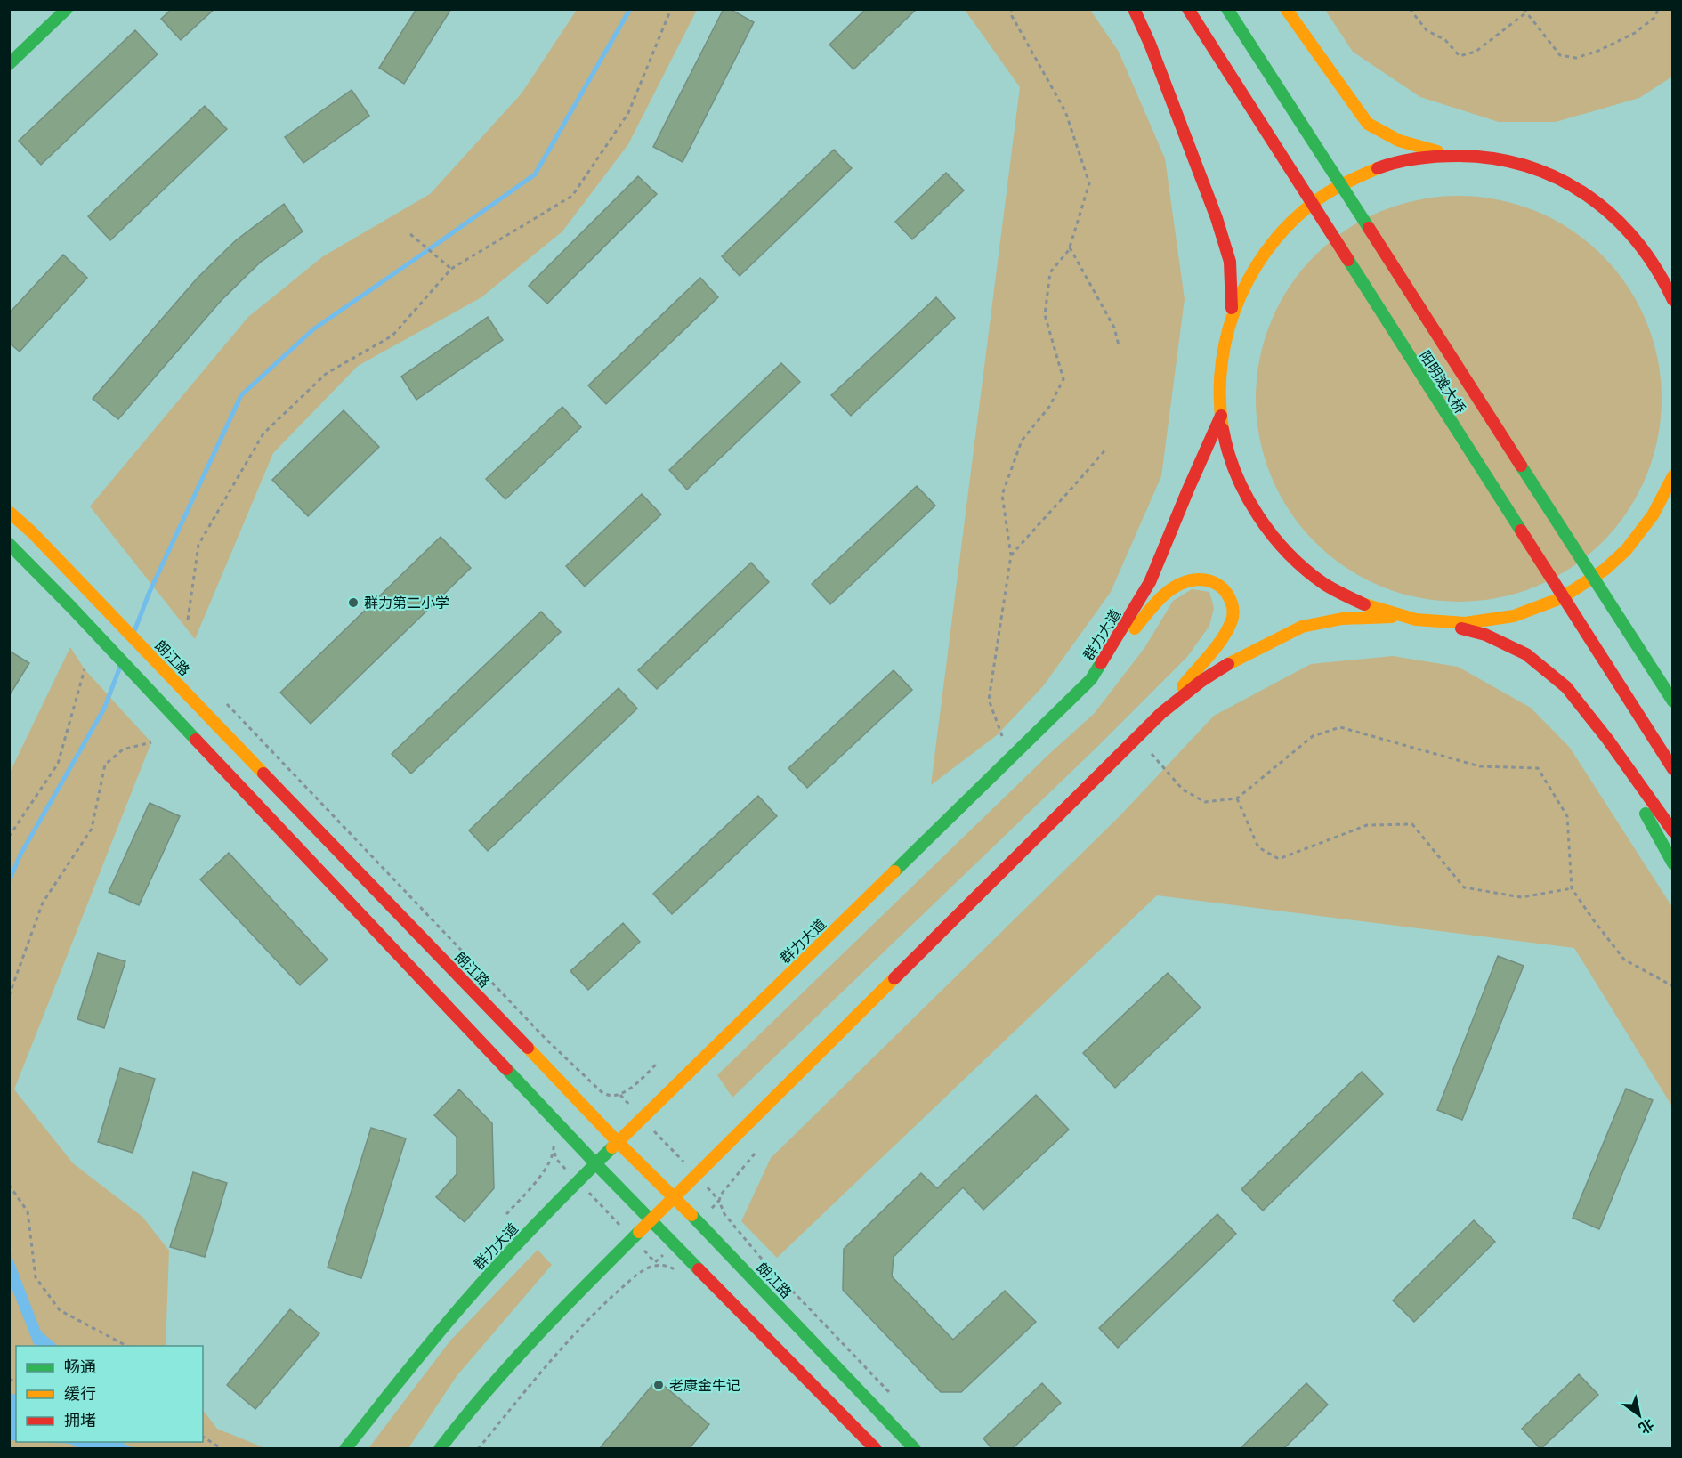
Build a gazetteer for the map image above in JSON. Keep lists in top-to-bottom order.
{
  "streets": {
    "main road": ["阳明滩大桥", "群力大道", "朗江路"]
  },
  "crossings": [
    ["群力大道", "朗江路"]
  ],
  "places": ["群力第二小学", "老康金牛记"],
  "legend": ["畅通", "缓行", "拥堵"],
  "north": "bottom right"
}
